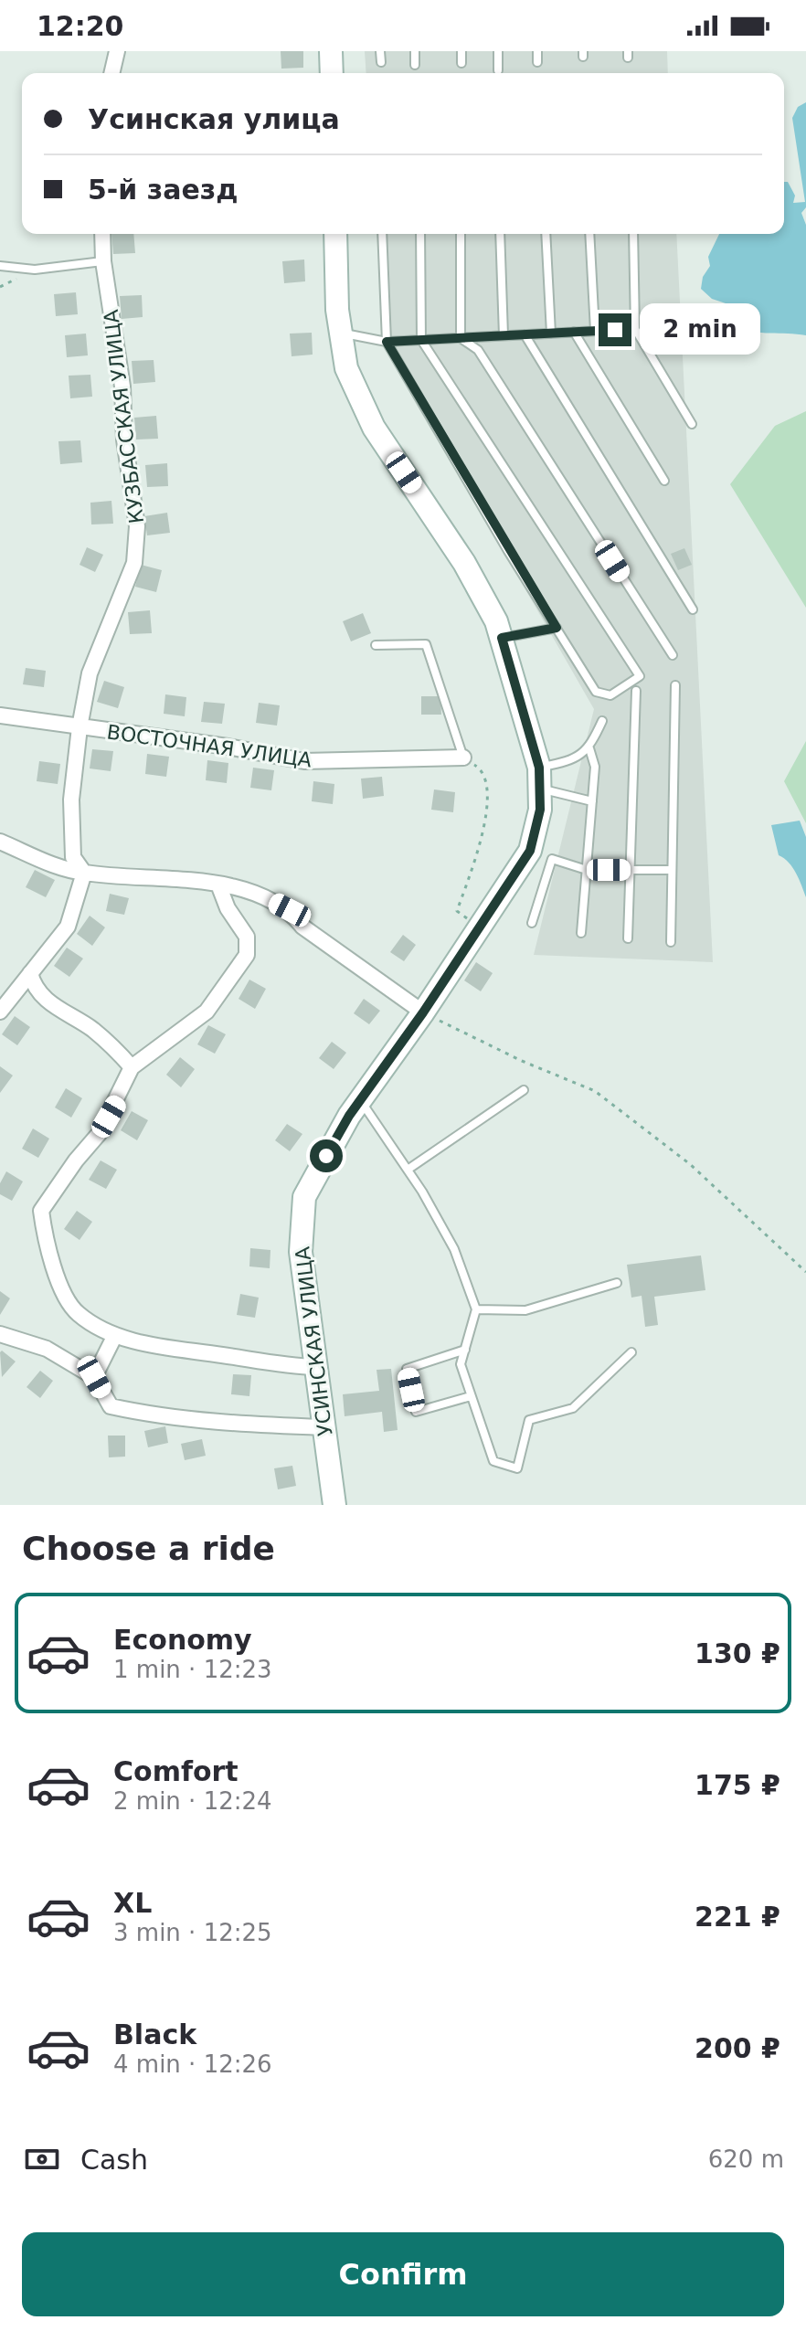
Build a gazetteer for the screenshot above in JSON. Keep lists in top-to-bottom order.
{
  "streets": {
    "street": ["КУЗБАССКАЯ УЛИЦА", "ВОСТОЧНАЯ УЛИЦА", "УСИНСКАЯ УЛИЦА"]
  },
  "crossings": [
    ["КУЗБАССКАЯ УЛИЦА", "ВОСТОЧНАЯ УЛИЦА"]
  ],
  "page": {
    "status": "12:20",
    "banner": ["Усинская улица", "5-й заезд"],
    "bubble": "2 min",
    "heading": "Choose a ride",
    "list": [
      {
        "name": "Economy",
        "note": "1 min · 12:23",
        "value": "130 ₽"
      },
      {
        "name": "Comfort",
        "note": "2 min · 12:24",
        "value": "175 ₽"
      },
      {
        "name": "XL",
        "note": "3 min · 12:25",
        "value": "221 ₽"
      },
      {
        "name": "Black",
        "note": "4 min · 12:26",
        "value": "200 ₽"
      }
    ],
    "pay": ["Cash", "620 m"],
    "buttons": "Confirm"
  }
}
